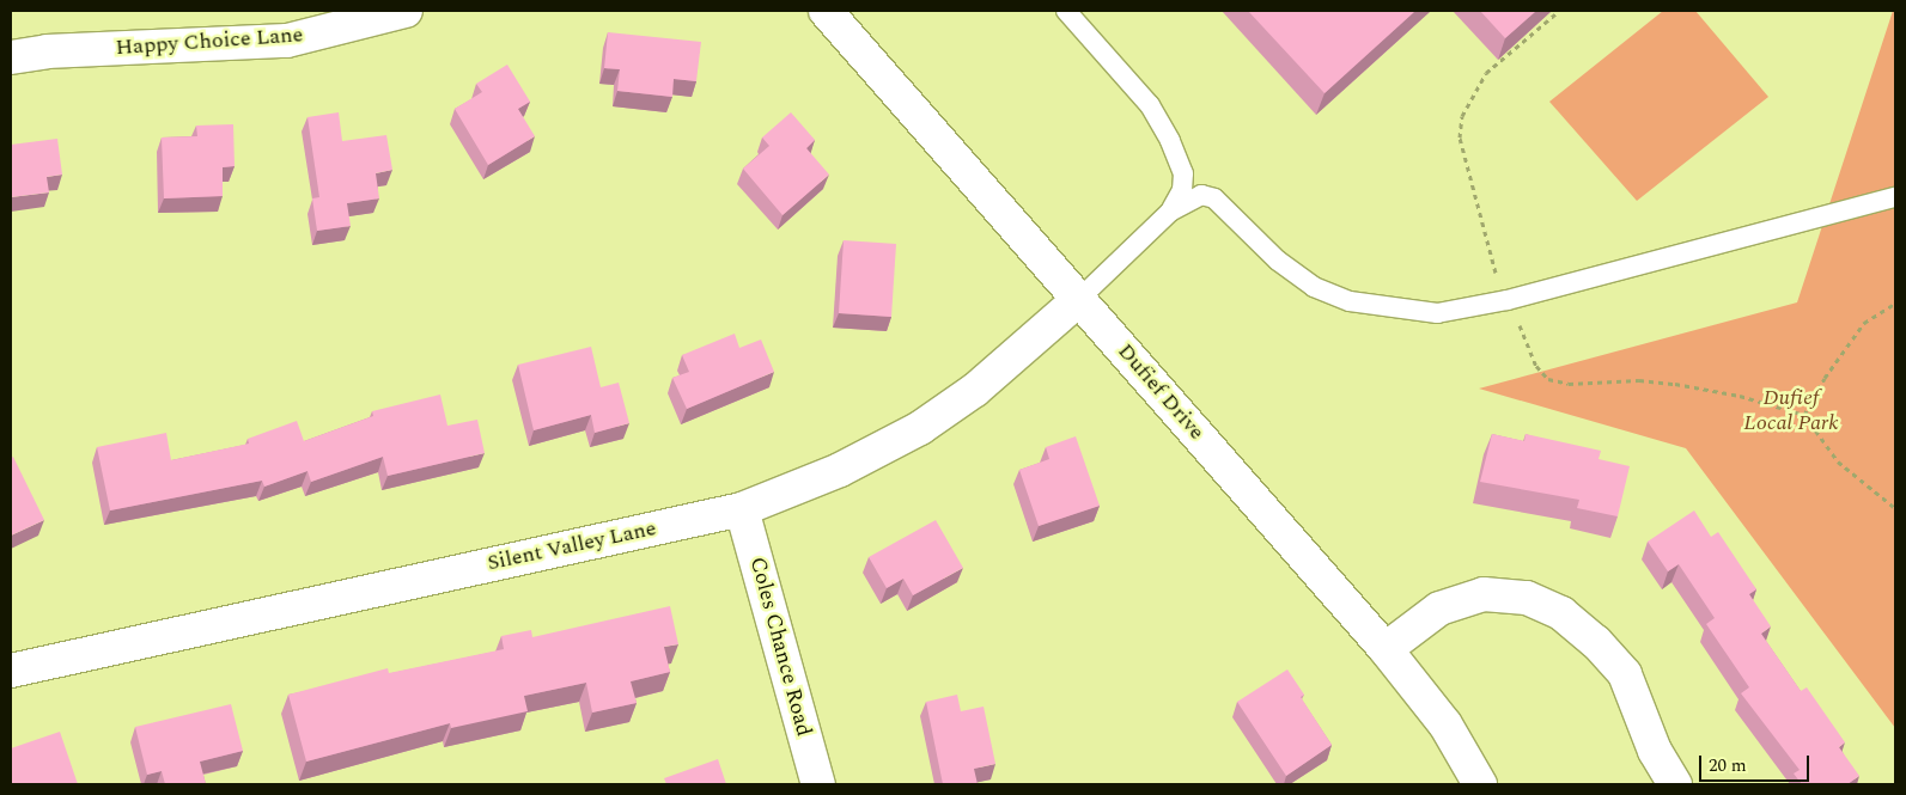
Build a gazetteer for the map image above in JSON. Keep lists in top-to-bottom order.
{
  "streets": {
    "street": [
      "Happy Choice Lane",
      "Dufief Drive",
      "Silent Valley Lane",
      "Coles Chance Road"
    ]
  },
  "crossings": [
    ["Dufief Drive", "Silent Valley Lane"],
    ["Silent Valley Lane", "Coles Chance Road"]
  ],
  "parks": ["Dufief Local Park"],
  "scale_bar": "20 m"
}
